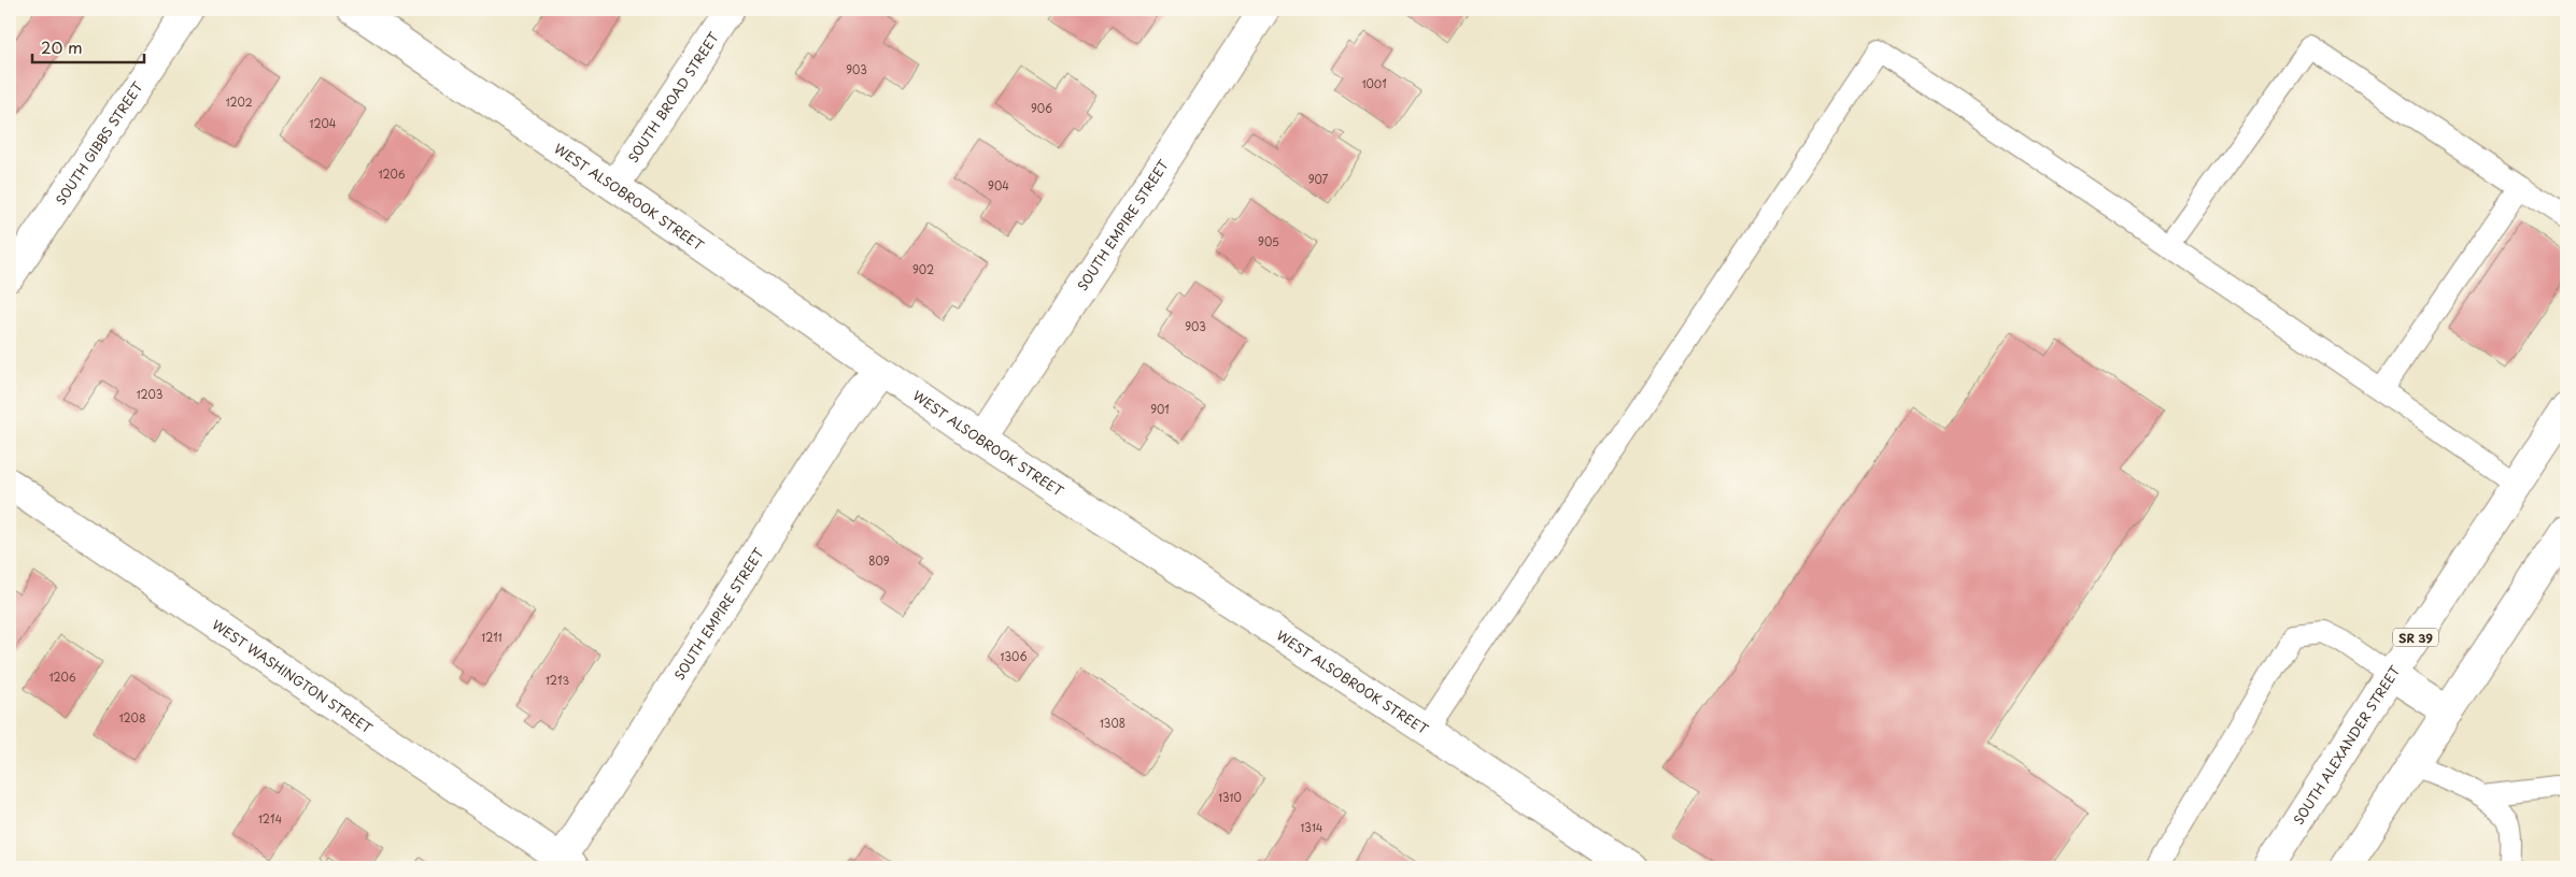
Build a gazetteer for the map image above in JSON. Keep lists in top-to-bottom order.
{
  "streets": {
    "street": [
      "SOUTH BROAD STREET",
      "SOUTH GIBBS STREET",
      "WEST ALSOBROOK STREET",
      "SOUTH EMPIRE STREET",
      "SR 39",
      "WEST WASHINGTON STREET",
      "SOUTH ALEXANDER STREET"
    ]
  },
  "crossings": [
    ["SOUTH BROAD STREET", "WEST ALSOBROOK STREET"],
    ["WEST ALSOBROOK STREET", "SOUTH EMPIRE STREET"],
    ["SOUTH EMPIRE STREET", "WEST WASHINGTON STREET"]
  ],
  "house_numbers": [
    "903",
    "1001",
    "1202",
    "906",
    "1204",
    "1206",
    "907",
    "904",
    "905",
    "902",
    "903",
    "1203",
    "901",
    "809",
    "1211",
    "1306",
    "1206",
    "1213",
    "1208",
    "1308",
    "1310",
    "1214",
    "1314"
  ],
  "scale_bar": "20 m"
}
